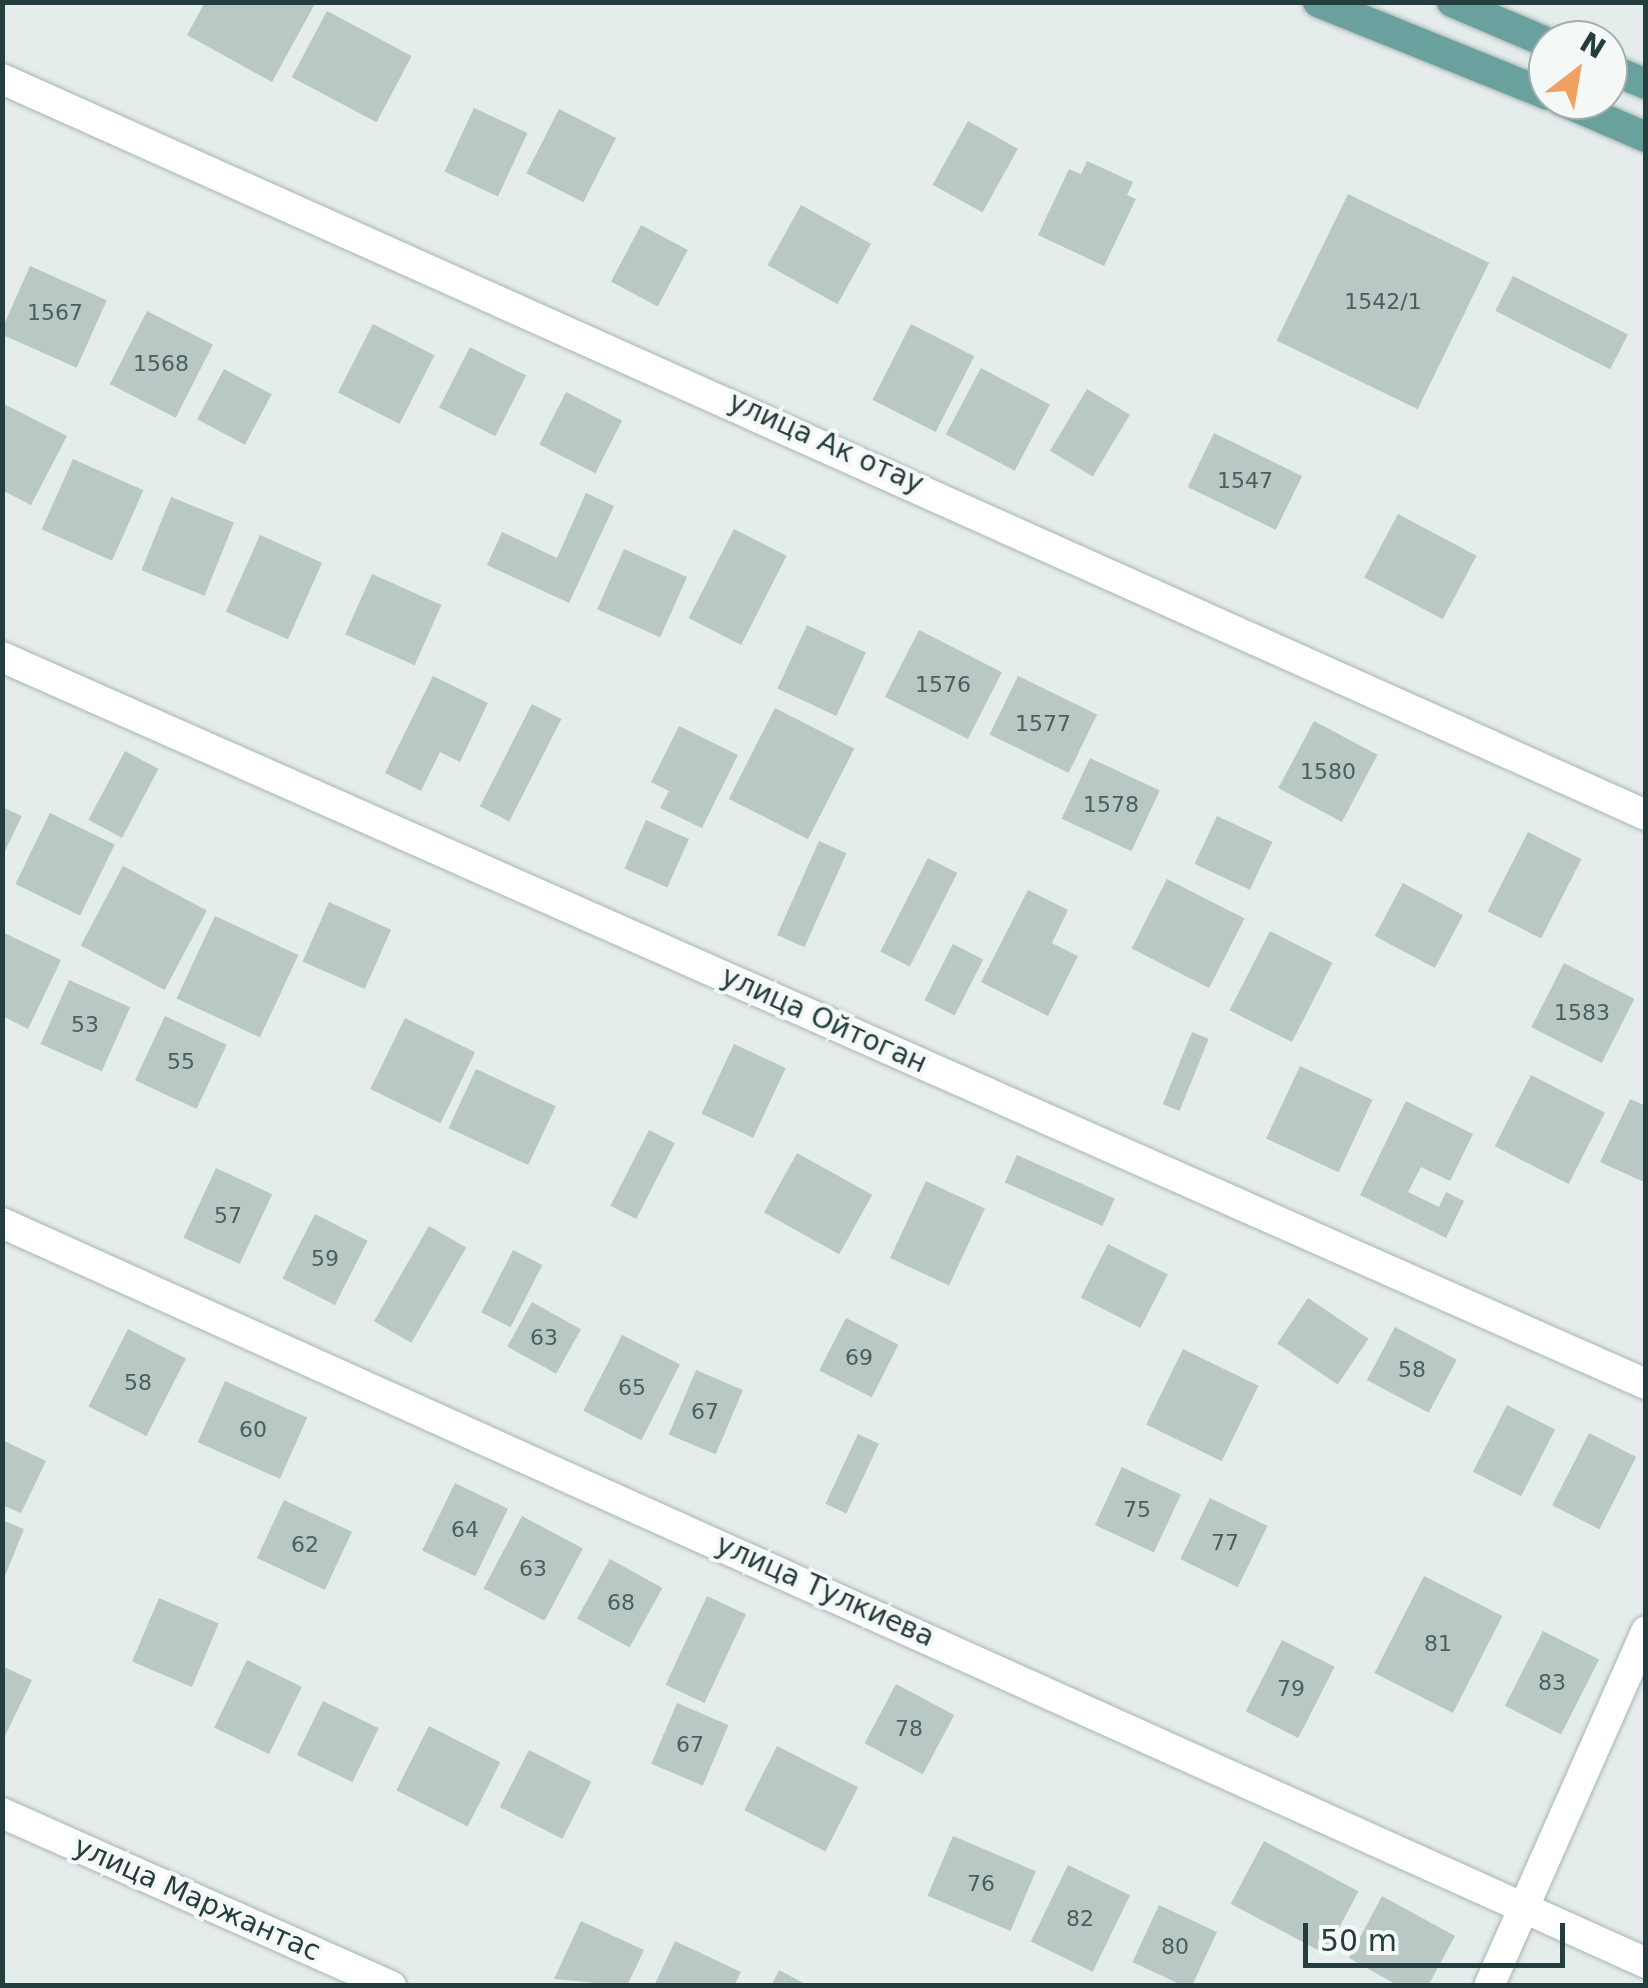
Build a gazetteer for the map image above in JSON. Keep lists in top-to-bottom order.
{
  "streets": {
    "street": [
      "улица Ак отау",
      "улица Ойтоган",
      "улица Тулкиева",
      "улица Маржантас"
    ]
  },
  "house_numbers": [
    "1542/1",
    "1567",
    "1568",
    "1547",
    "1576",
    "1577",
    "1580",
    "1578",
    "1583",
    "53",
    "55",
    "57",
    "59",
    "63",
    "69",
    "58",
    "58",
    "65",
    "67",
    "60",
    "75",
    "64",
    "77",
    "62",
    "63",
    "68",
    "81",
    "83",
    "79",
    "78",
    "67",
    "76",
    "82",
    "80"
  ],
  "scale_bar": "50 m",
  "north": "top right"
}
